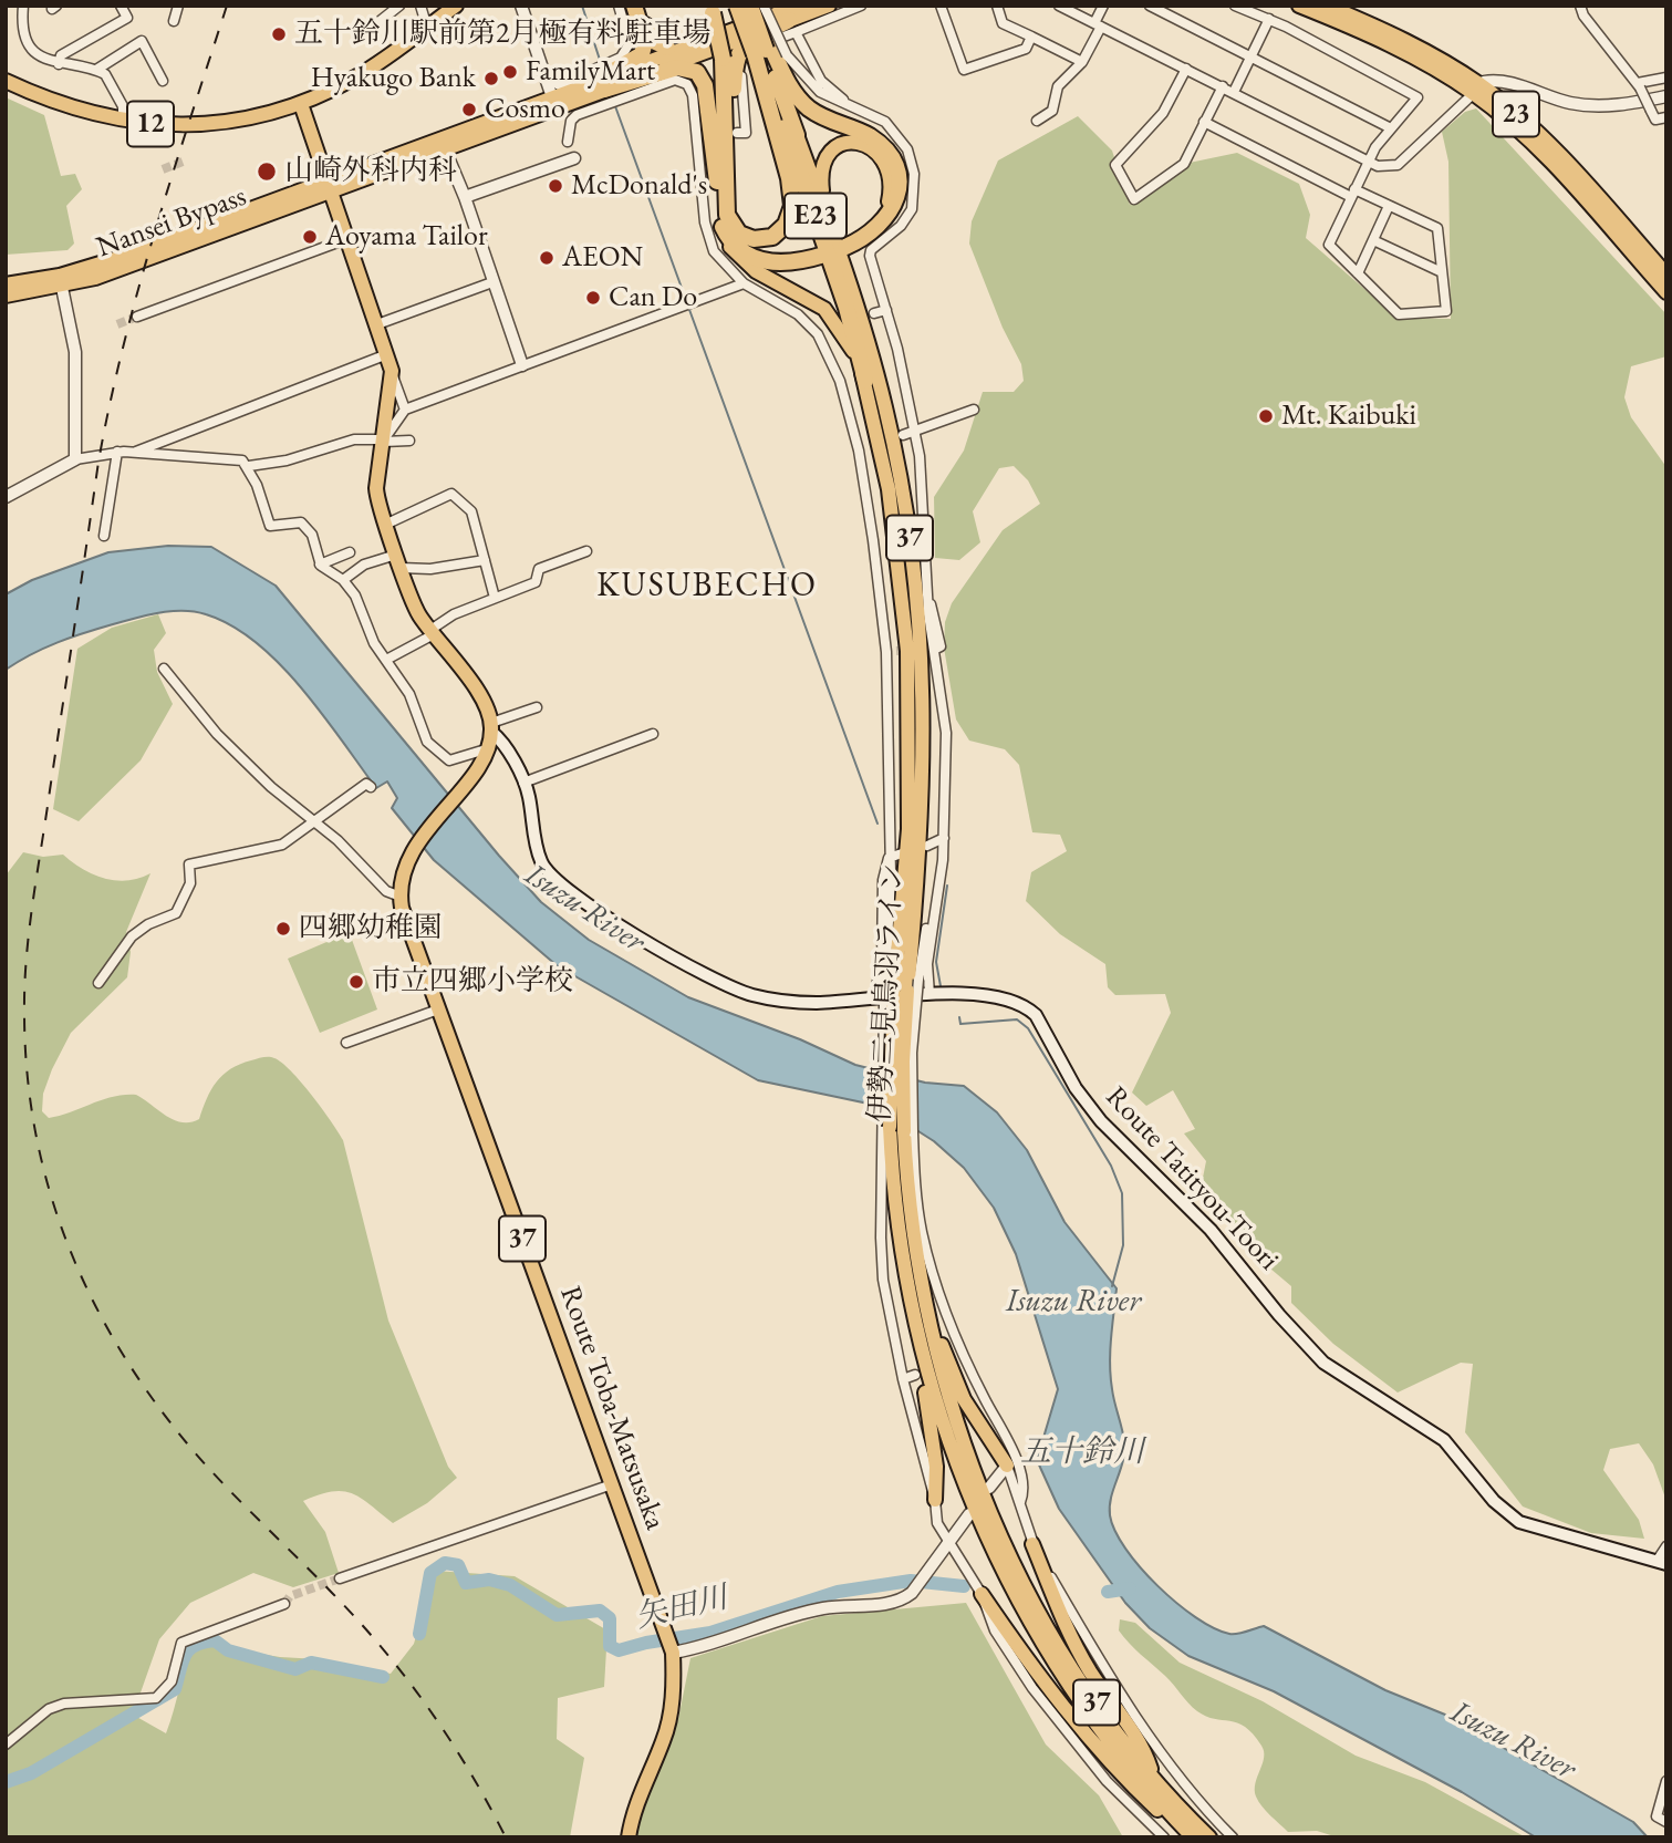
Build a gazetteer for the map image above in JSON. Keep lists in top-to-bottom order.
{
  "streets": {
    "highway": ["E23"],
    "main road": [
      "23",
      "12",
      "Nansei Bypass",
      "37",
      "伊勢二見鳥羽ライン",
      "Route Tatityou-Toori",
      "Route Toba-Matsusaka"
    ]
  },
  "crossings": [
    ["E23", "37"],
    ["E23", "伊勢二見鳥羽ライン"],
    ["37", "伊勢二見鳥羽ライン"],
    ["伊勢二見鳥羽ライン", "Route Tatityou-Toori"]
  ],
  "districts": ["KUSUBECHO"],
  "water": ["Isuzu River", "五十鈴川", "矢田川"],
  "places": [
    "五十鈴川駅前第2月極有料駐車場",
    "FamilyMart",
    "Hyakugo Bank",
    "Cosmo",
    "山崎外科内科",
    "McDonald's",
    "Aoyama Tailor",
    "AEON",
    "Can Do",
    "Mt. Kaibuki",
    "四郷幼稚園",
    "市立四郷小学校"
  ]
}
